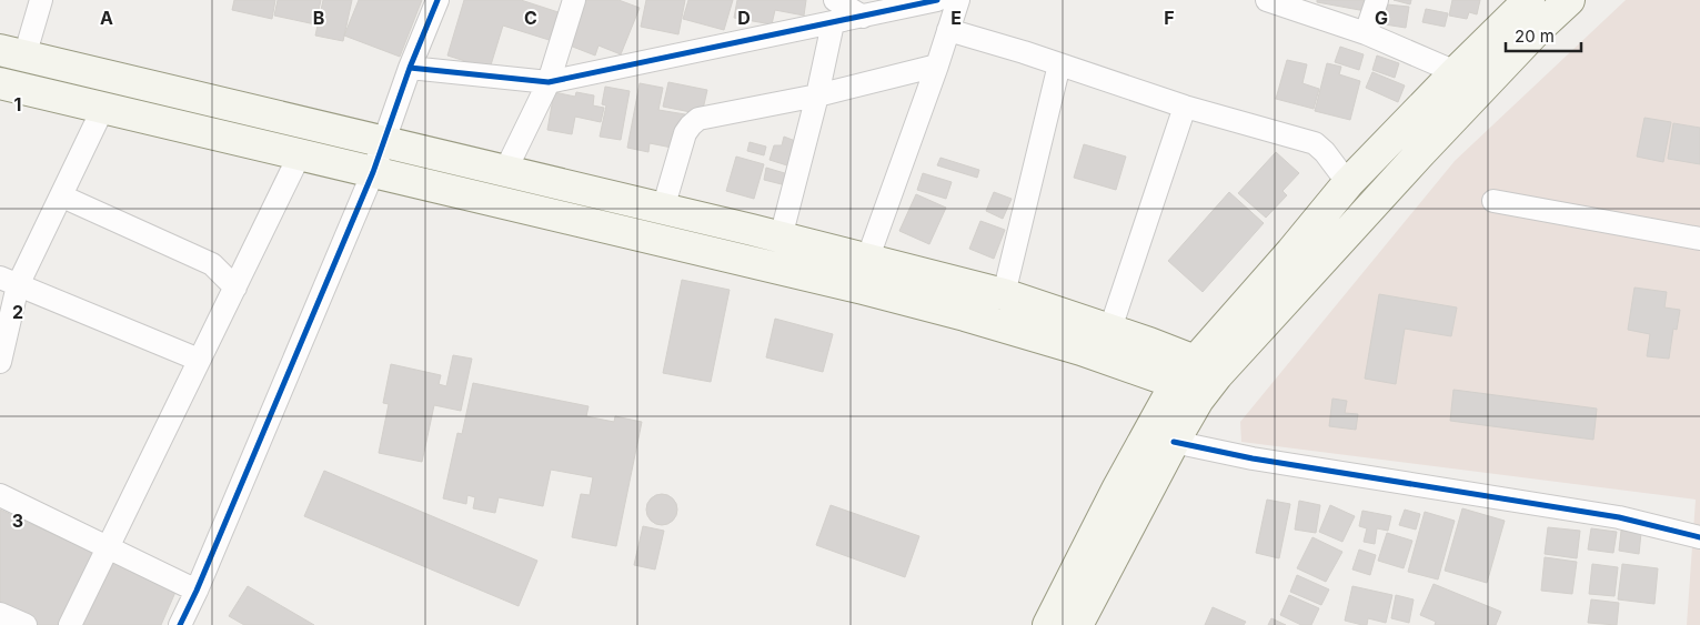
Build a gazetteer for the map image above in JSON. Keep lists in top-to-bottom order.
{
  "scale_bar": "20 m",
  "grid": {
    "columns": [
      "A",
      "B",
      "C",
      "D",
      "E",
      "F",
      "G"
    ],
    "rows": ["1", "2", "3"]
  }
}
